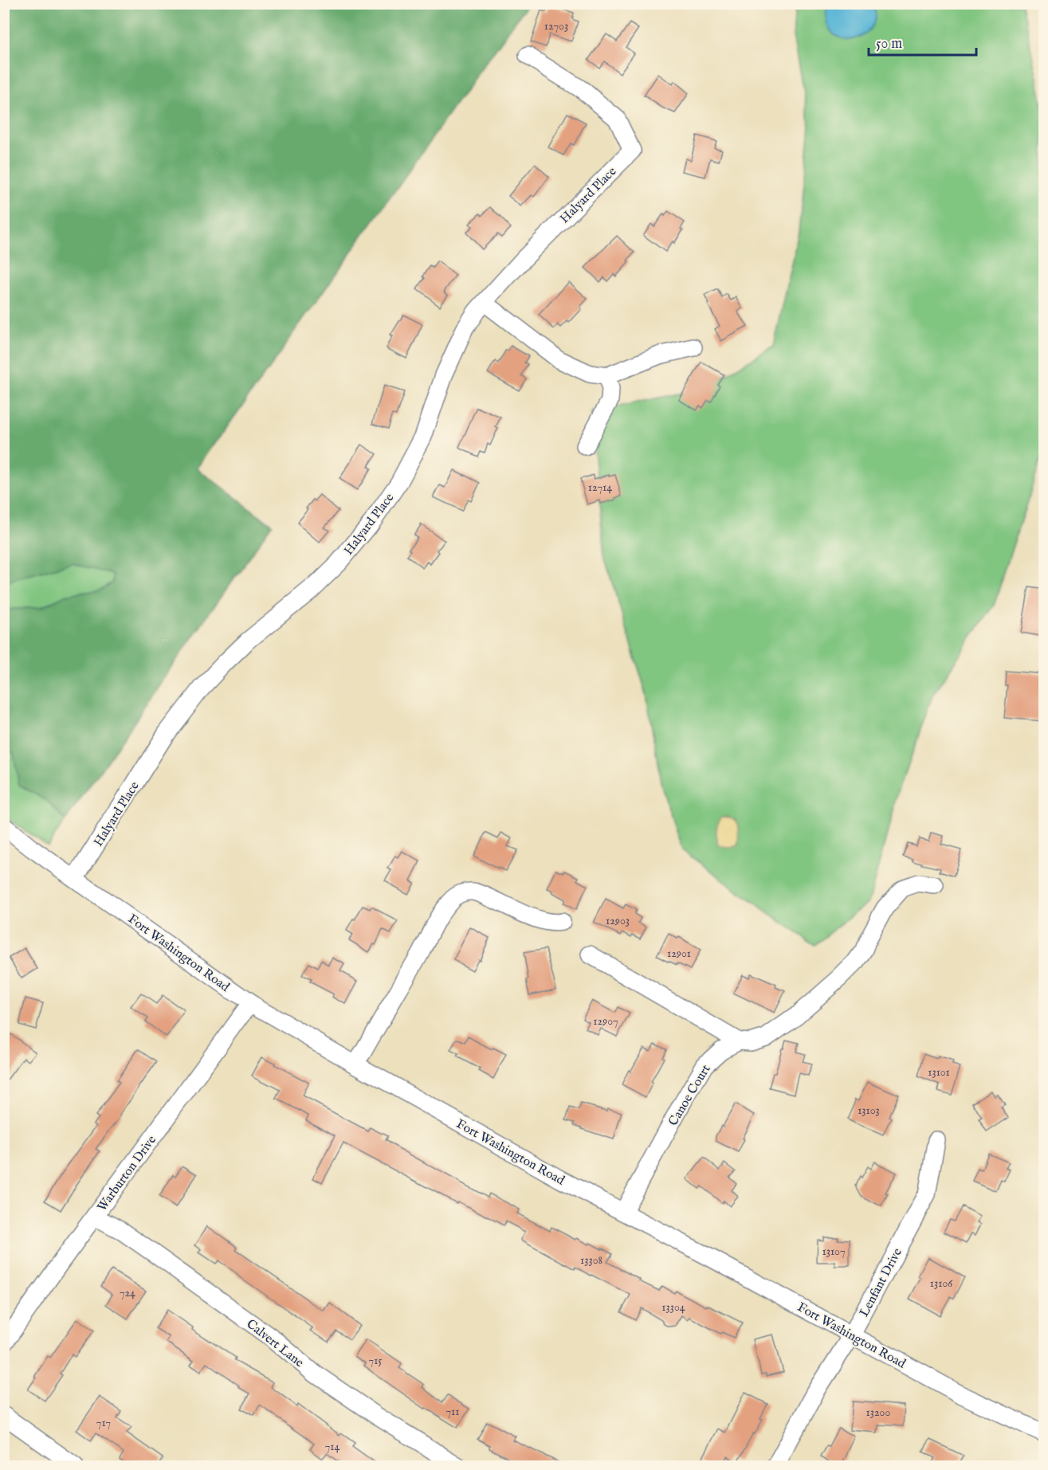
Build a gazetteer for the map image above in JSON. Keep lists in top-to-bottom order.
{
  "streets": {
    "street": [
      "Halyard Place",
      "Fort Washington Road",
      "Canoe Court",
      "Warburton Drive",
      "Lenfant Drive",
      "Calvert Lane"
    ]
  },
  "crossings": [
    ["Halyard Place", "Fort Washington Road"],
    ["Fort Washington Road", "Canoe Court"],
    ["Fort Washington Road", "Warburton Drive"],
    ["Fort Washington Road", "Lenfant Drive"],
    ["Warburton Drive", "Calvert Lane"]
  ],
  "house_numbers": [
    "12703",
    "12714",
    "12903",
    "12901",
    "12907",
    "13101",
    "13103",
    "13107",
    "13308",
    "13106",
    "724",
    "13304",
    "715",
    "711",
    "13200",
    "717",
    "714"
  ],
  "scale_bar": "50 m"
}
